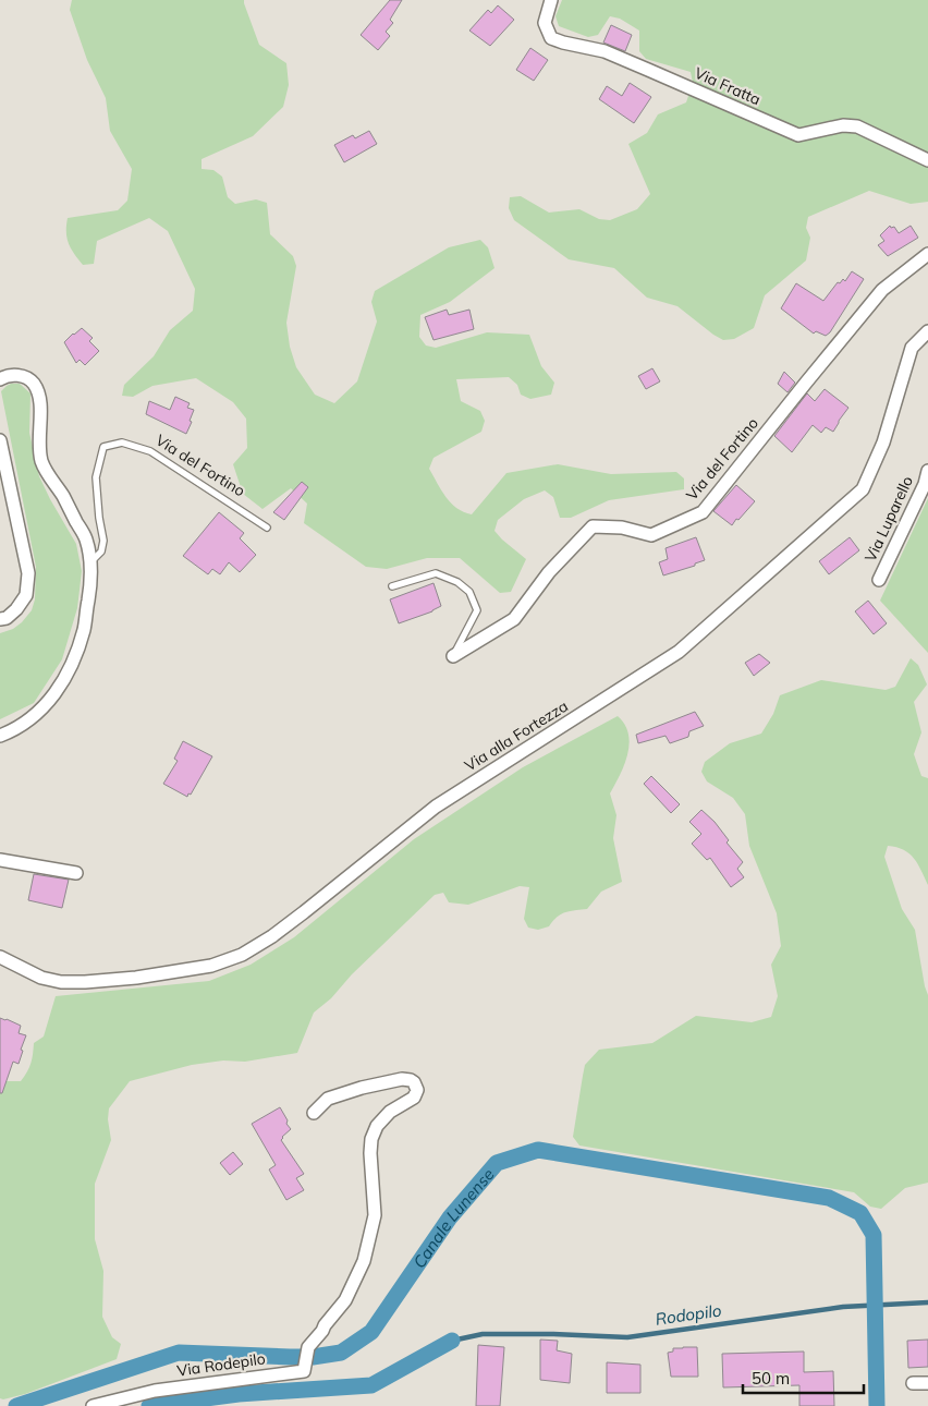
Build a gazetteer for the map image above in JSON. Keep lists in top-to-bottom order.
{
  "streets": {
    "street": [
      "Via Fratta",
      "Via del Fortino",
      "Via Luparello",
      "Via alla Fortezza",
      "Via Rodepilo"
    ]
  },
  "water": ["Canale Lunense", "Rodopilo"],
  "scale_bar": "50 m"
}
